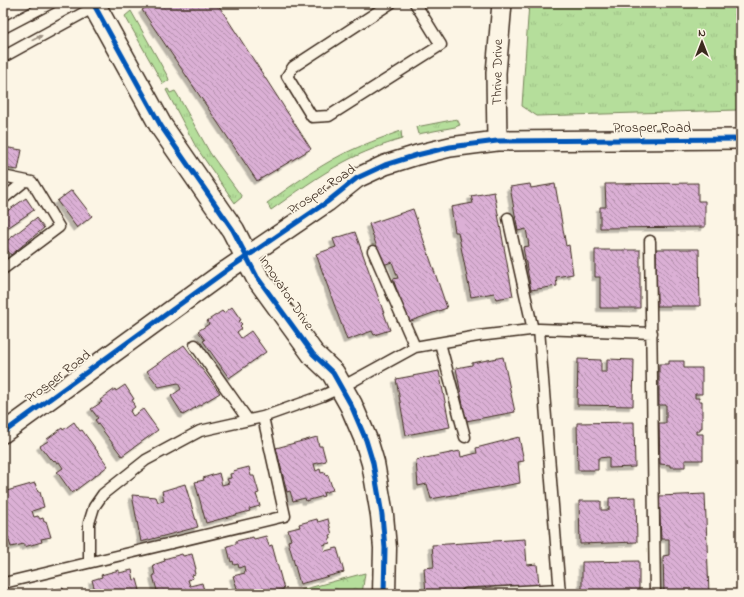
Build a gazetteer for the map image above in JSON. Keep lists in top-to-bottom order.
{
  "streets": {
    "street": ["Thrive Drive", "Prosper Road", "Innovator Drive"]
  },
  "crossings": [
    ["Thrive Drive", "Prosper Road"],
    ["Prosper Road", "Innovator Drive"]
  ],
  "north": "top"
}
